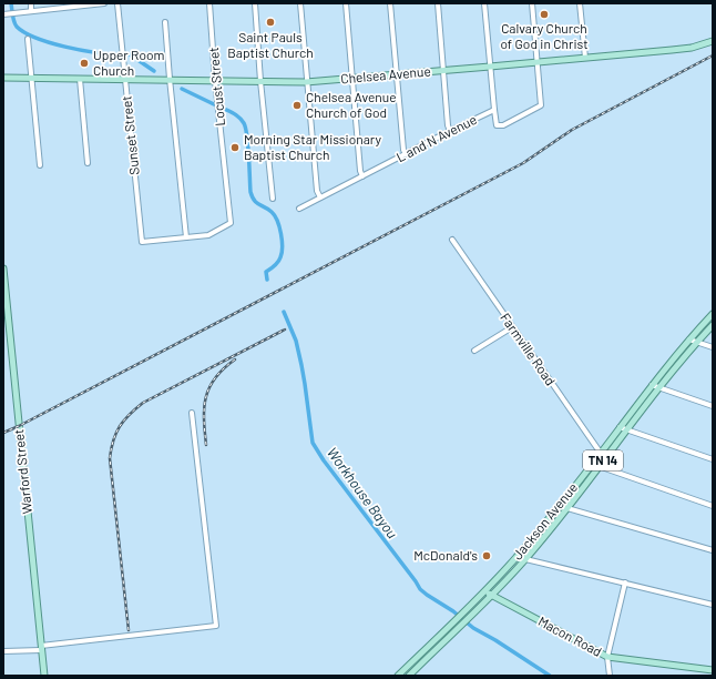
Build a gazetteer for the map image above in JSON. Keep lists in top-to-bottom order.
{
  "streets": {
    "main road": [
      "Chelsea Avenue",
      "TN 14",
      "Warford Street",
      "Jackson Avenue",
      "Macon Road"
    ],
    "street": [
      "Locust Street",
      "Sunset Street",
      "L and N Avenue",
      "Farmville Road"
    ]
  },
  "crossings": [
    ["Chelsea Avenue", "Locust Street"],
    ["Chelsea Avenue", "Sunset Street"],
    ["Chelsea Avenue", "L and N Avenue"],
    ["Locust Street", "Sunset Street"],
    ["Farmville Road", "Jackson Avenue"],
    ["Jackson Avenue", "Macon Road"]
  ],
  "water": ["Workhouse Bayou"],
  "places": [
    "Calvary Church of God in Christ",
    "Saint Pauls Baptist Church",
    "Upper Room Church",
    "Chelsea Avenue Church of God",
    "Morning Star Missionary Baptist Church",
    "McDonald's"
  ]
}
